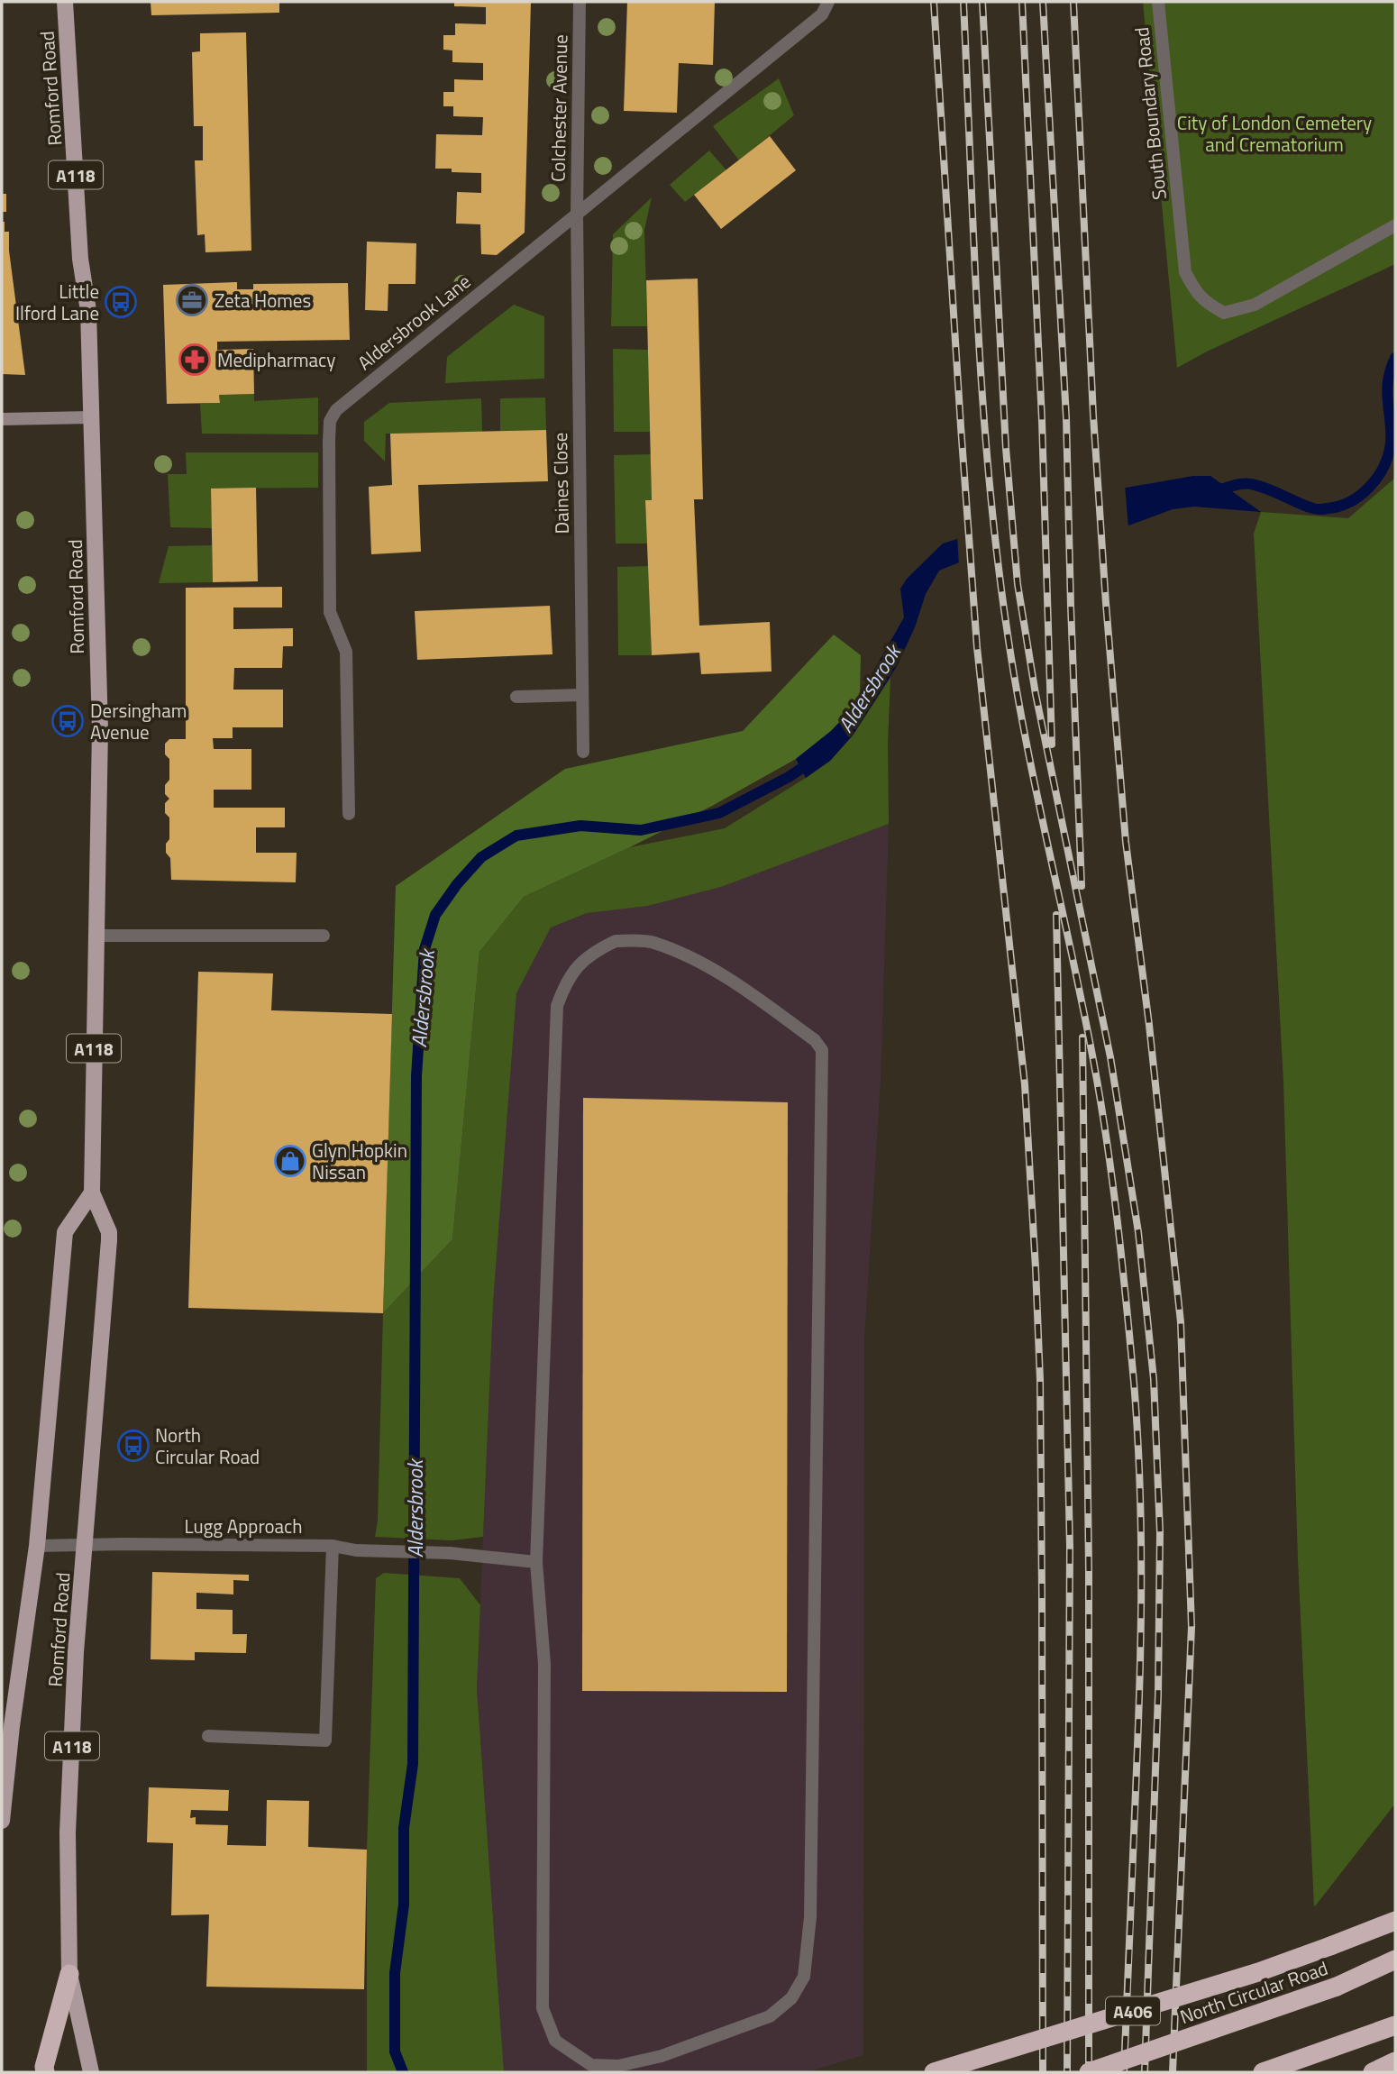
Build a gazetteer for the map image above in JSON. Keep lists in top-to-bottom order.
{
  "streets": {
    "highway": ["A118", "North Circular Road", "A406"],
    "main road": ["Romford Road"],
    "street": [
      "Colchester Avenue",
      "South Boundary Road",
      "Aldersbrook Lane",
      "Daines Close",
      "Lugg Approach"
    ]
  },
  "crossings": [
    ["Romford Road", "A118"],
    ["Romford Road", "Lugg Approach"],
    ["Colchester Avenue", "Aldersbrook Lane"],
    ["Colchester Avenue", "Daines Close"],
    ["Aldersbrook Lane", "Daines Close"]
  ],
  "water": ["Aldersbrook"],
  "parks": ["City of London Cemetery and Crematorium"],
  "places": {
    "office": ["Zeta Homes"],
    "bus stop": ["Little Ilford Lane", "Dersingham Avenue", "North Circular Road"],
    "pharmacy": ["Medipharmacy"],
    "shop": ["Glyn Hopkin Nissan"]
  }
}
